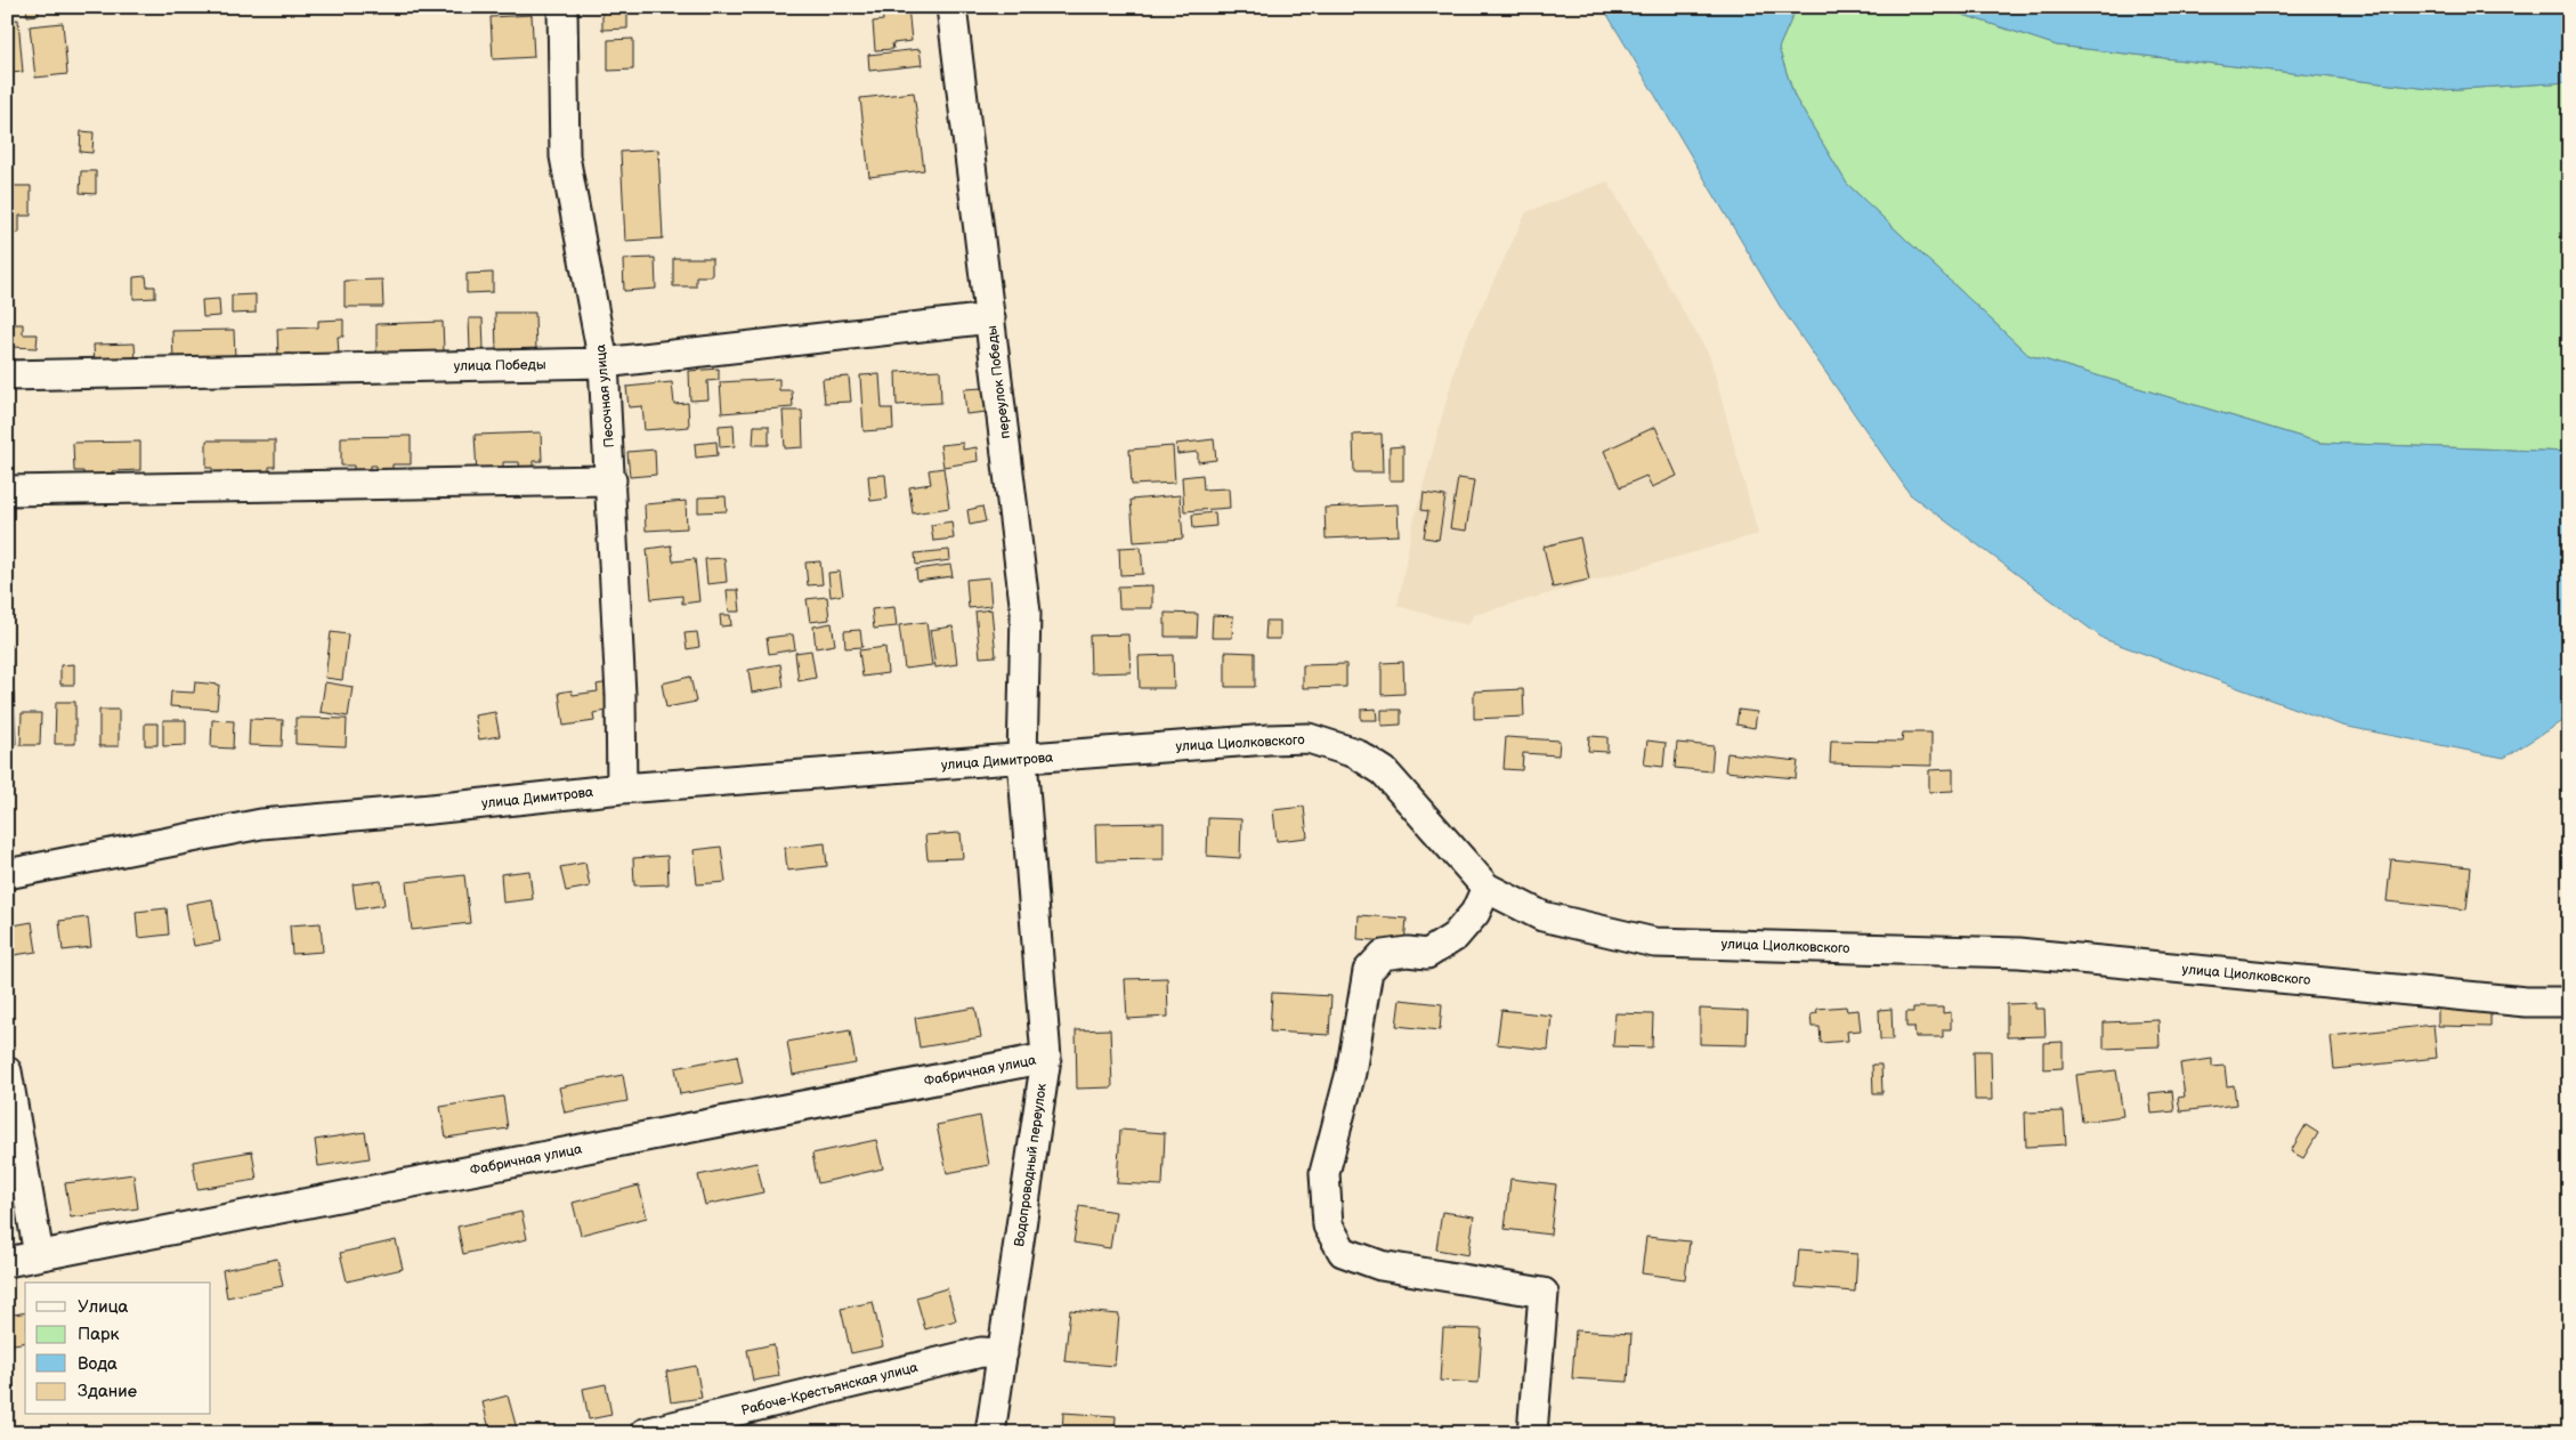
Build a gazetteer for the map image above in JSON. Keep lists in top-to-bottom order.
{
  "streets": {
    "street": [
      "улица Победы",
      "переулок Победы",
      "Песочная улица",
      "улица Циолковского",
      "улица Димитрова",
      "Фабричная улица",
      "Водопроводный переулок",
      "Рабоче-Крестьянская улица"
    ]
  },
  "crossings": [
    ["улица Победы", "переулок Победы"],
    ["улица Победы", "Песочная улица"],
    ["переулок Победы", "улица Димитрова"],
    ["переулок Победы", "Водопроводный переулок"],
    ["Песочная улица", "улица Димитрова"],
    ["улица Циолковского", "улица Димитрова"],
    ["улица Димитрова", "Водопроводный переулок"],
    ["Фабричная улица", "Водопроводный переулок"],
    ["Водопроводный переулок", "Рабоче-Крестьянская улица"]
  ],
  "legend": [
    "Улица",
    "Парк",
    "Вода",
    "Здание"
  ]
}
